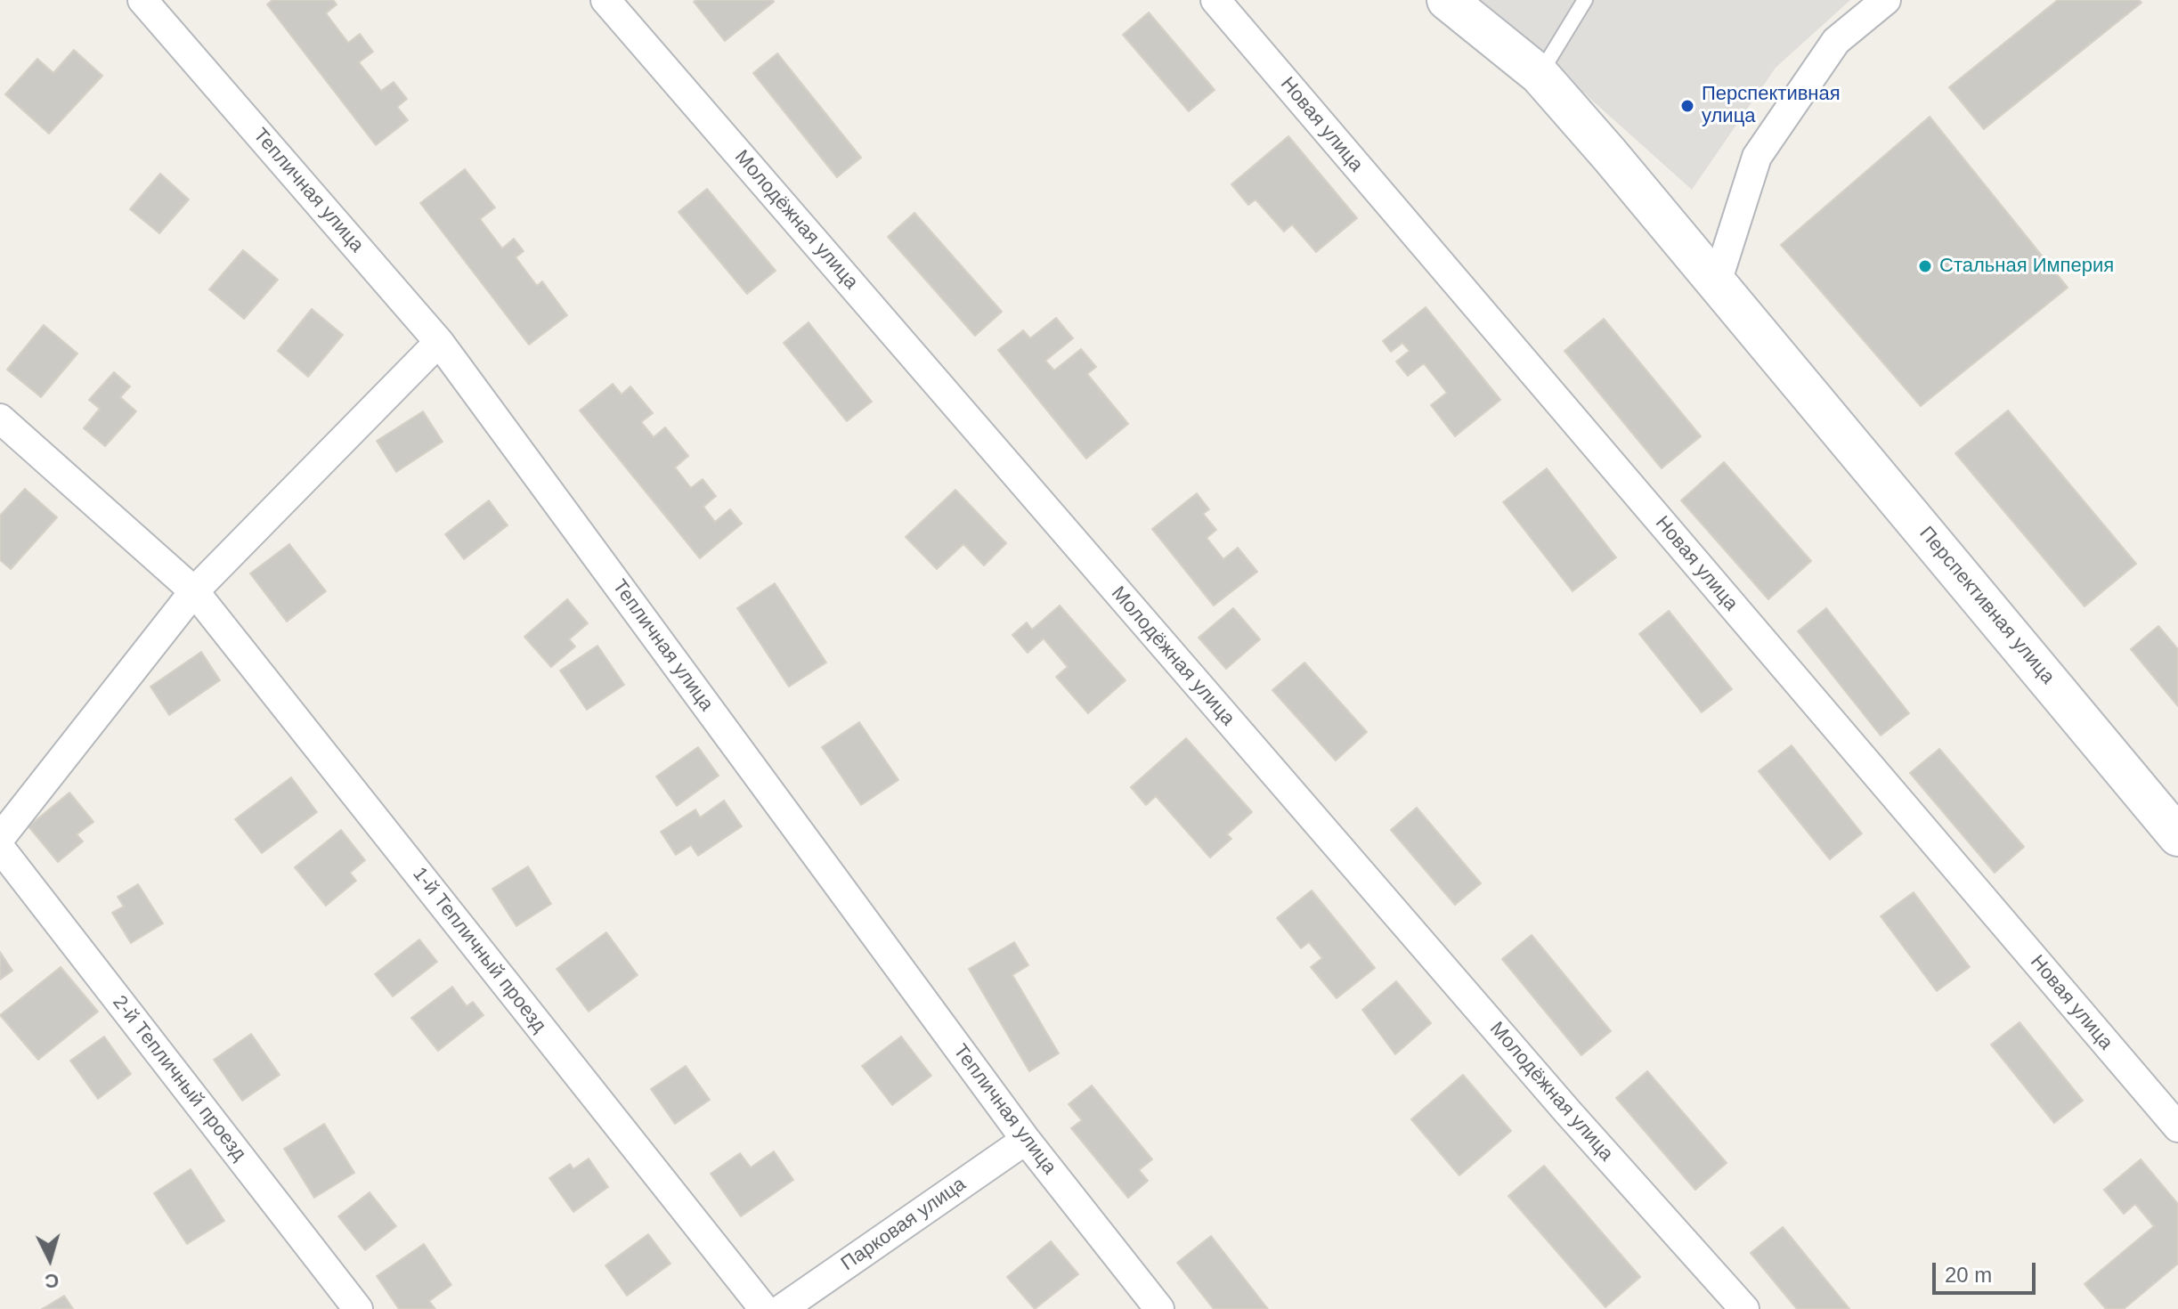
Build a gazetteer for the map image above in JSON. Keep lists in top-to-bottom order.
{
  "streets": {
    "street": [
      "Новая улица",
      "Тепличная улица",
      "Молодёжная улица",
      "Перспективная улица",
      "1-й Тепличный проезд",
      "2-й Тепличный проезд",
      "Парковая улица"
    ]
  },
  "crossings": [
    ["Тепличная улица", "Парковая улица"]
  ],
  "places": ["Перспективная улица", "Стальная Империя"],
  "scale_bar": "20 m",
  "north": "bottom"
}
